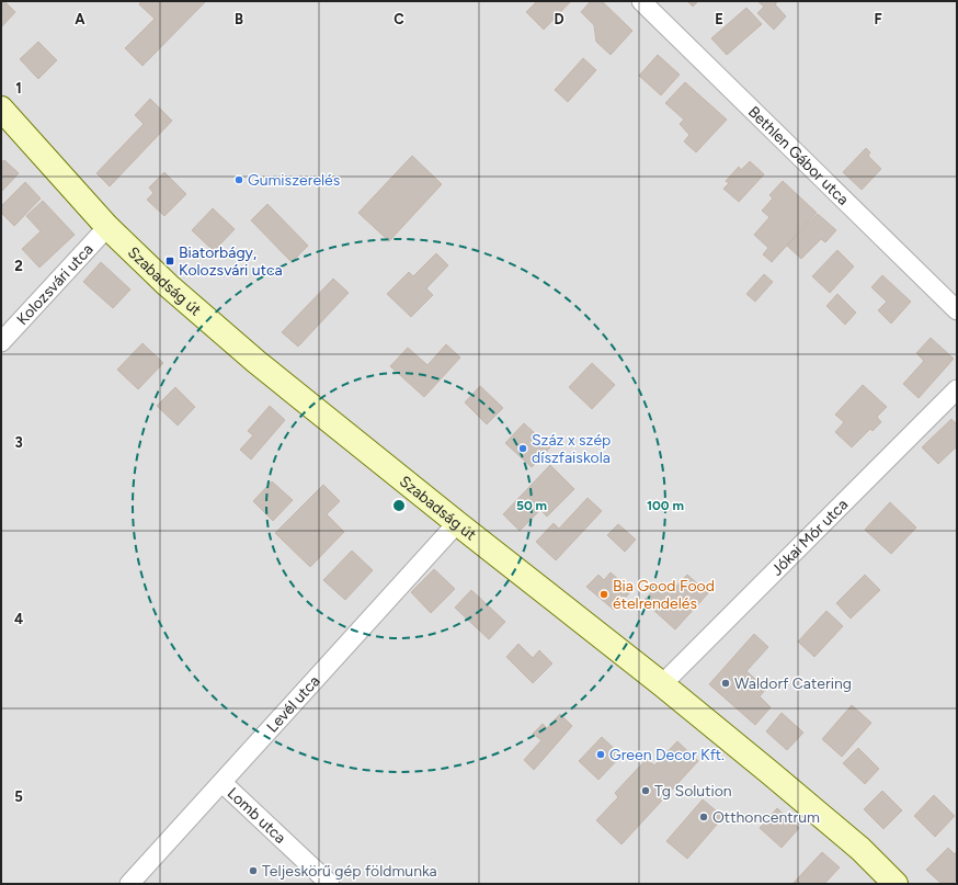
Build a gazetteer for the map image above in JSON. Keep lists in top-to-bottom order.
{
  "streets": {
    "main road": ["Szabadság út"],
    "street": [
      "Bethlen Gábor utca",
      "Kolozsvári utca",
      "Jókai Mór utca",
      "Levél utca",
      "Lomb utca"
    ]
  },
  "crossings": [
    ["Szabadság út", "Kolozsvári utca"],
    ["Szabadság út", "Jókai Mór utca"],
    ["Szabadság út", "Levél utca"],
    ["Levél utca", "Lomb utca"]
  ],
  "places": {
    "other": [
      "Gumiszerelés",
      "Száz x szép díszfaiskola",
      "Bia Good Food ételrendelés",
      "Waldorf Catering",
      "Green Decor Kft.",
      "Tg Solution",
      "Otthoncentrum",
      "Teljeskörű gép földmunka"
    ],
    "transit": ["Biatorbágy, Kolozsvári utca"]
  },
  "grid": {
    "columns": [
      "A",
      "B",
      "C",
      "D",
      "E",
      "F"
    ],
    "rows": [
      "1",
      "2",
      "3",
      "4",
      "5"
    ]
  },
  "rings": ["50 m", "100 m"]
}
